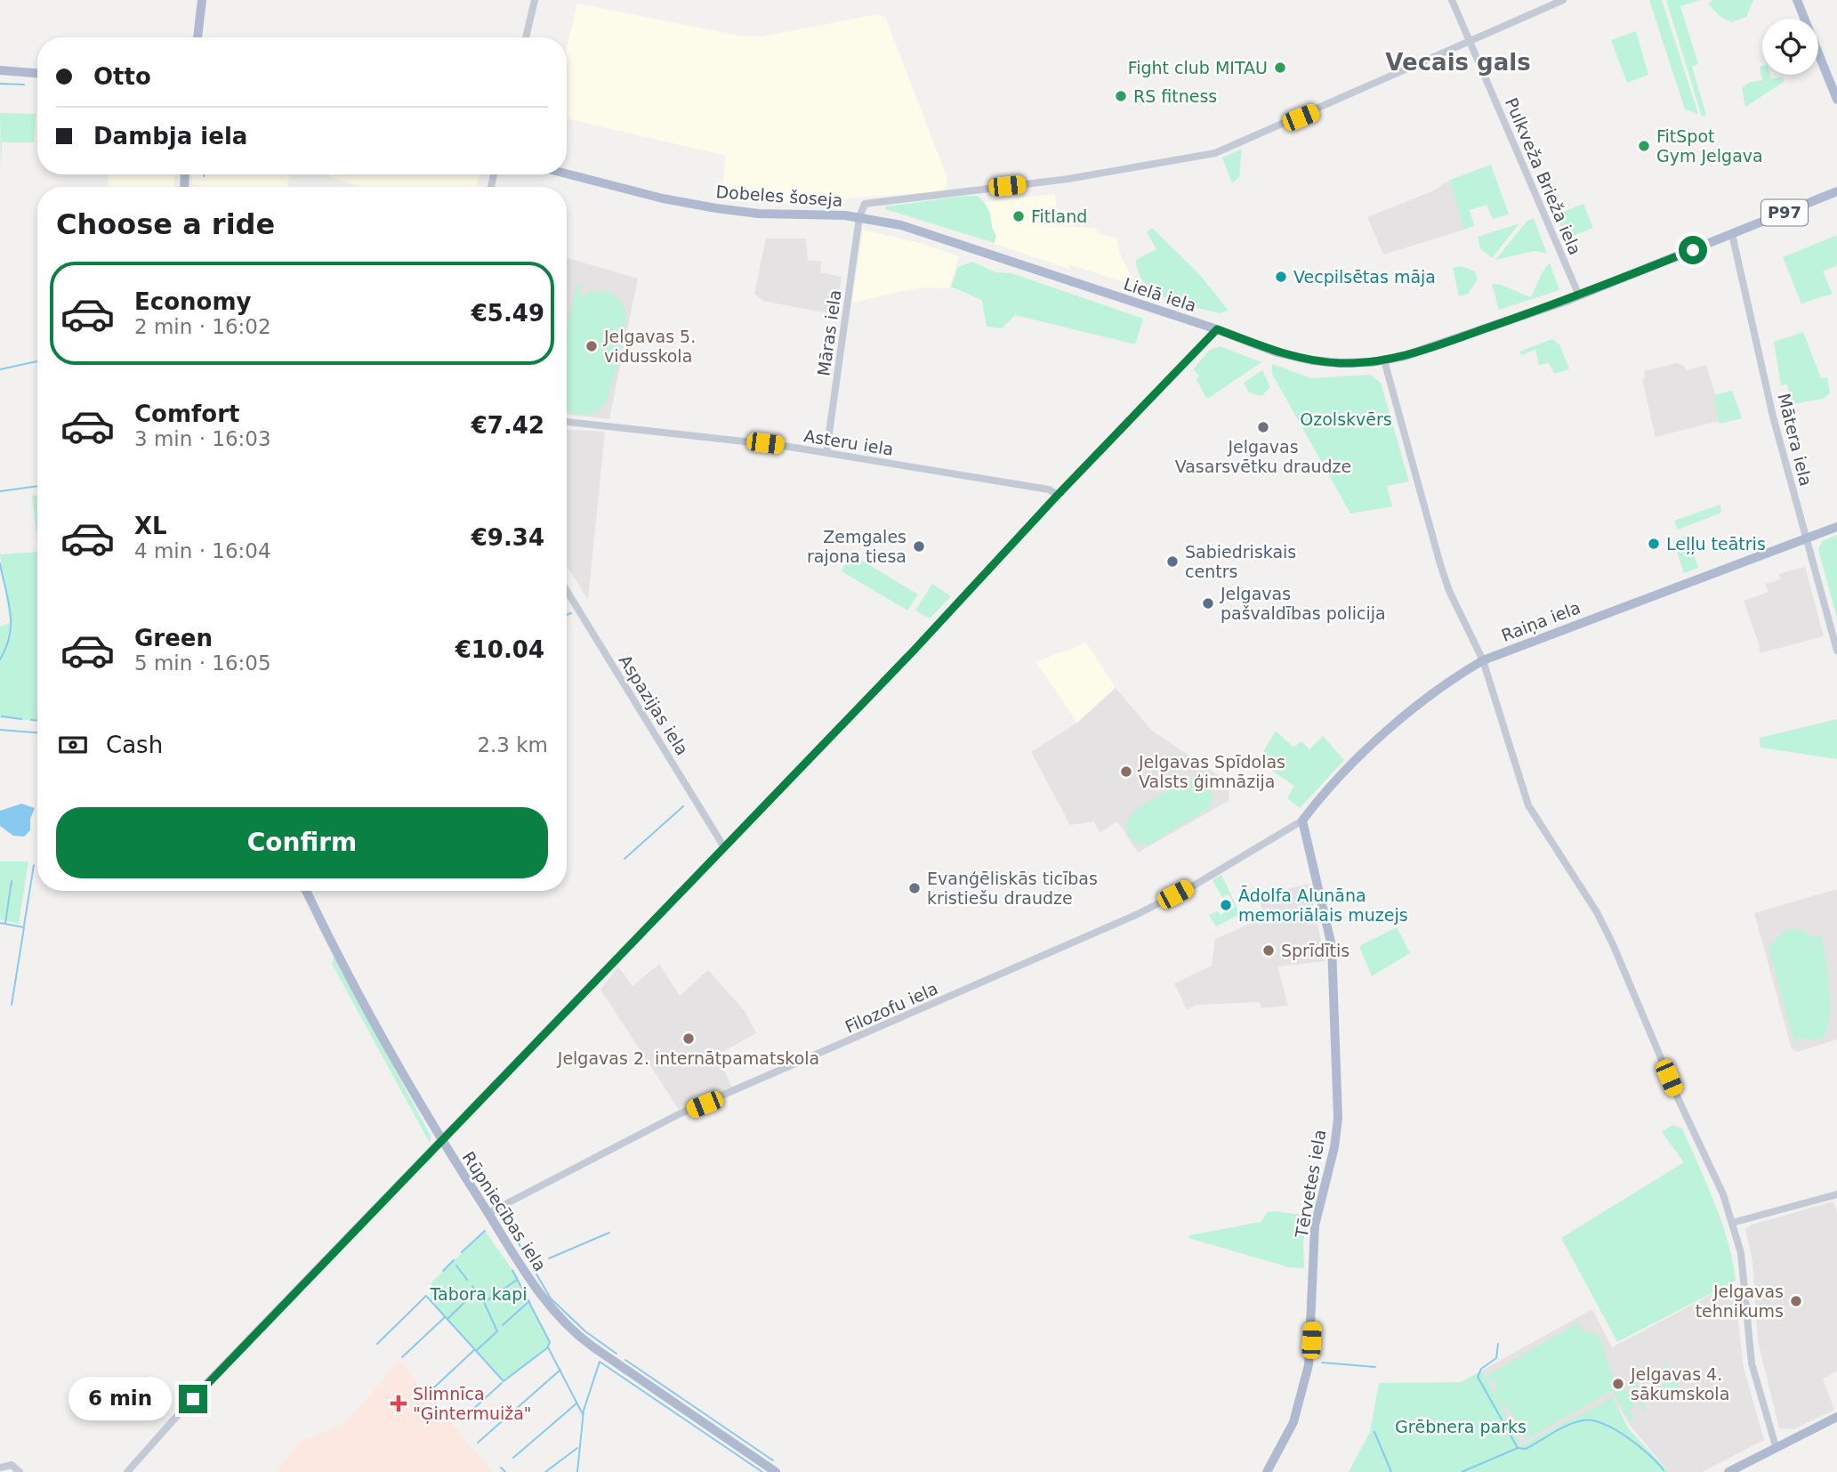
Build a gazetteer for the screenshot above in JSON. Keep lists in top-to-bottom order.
{
  "streets": {
    "main road": [
      "Dobeles šoseja",
      "P97",
      "Lielā iela",
      "Raiņa iela",
      "Tērvetes iela",
      "Rūpniecības iela"
    ],
    "street": [
      "Pulkveža Brieža iela",
      "Māras iela",
      "Mātera iela",
      "Asteru iela",
      "Aspazijas iela",
      "Filozofu iela"
    ]
  },
  "crossings": [
    ["Pulkveža Brieža iela", "Dobeles šoseja"],
    ["Pulkveža Brieža iela", "Lielā iela"],
    ["Dobeles šoseja", "Lielā iela"],
    ["Dobeles šoseja", "Māras iela"],
    ["Lielā iela", "Māras iela"],
    ["Lielā iela", "Mātera iela"],
    ["Māras iela", "Asteru iela"],
    ["Mātera iela", "Raiņa iela"],
    ["Raiņa iela", "Filozofu iela"],
    ["Raiņa iela", "Tērvetes iela"],
    ["Filozofu iela", "Tērvetes iela"],
    ["Filozofu iela", "Rūpniecības iela"]
  ],
  "districts": ["Vecais gals"],
  "parks": ["Ozolskvērs", "Tabora kapi", "Grēbnera parks"],
  "places": {
    "other": [
      "Fight club MITAU",
      "RS fitness",
      "FitSpot Gym Jelgava",
      "Fitland",
      "Vecpilsētas māja",
      "Jelgavas 5. vidusskola",
      "Jelgavas Vasarsvētku draudze",
      "Leļļu teātris",
      "Zemgales rajona tiesa",
      "Sabiedriskais centrs",
      "Jelgavas pašvaldības policija",
      "Jelgavas Spīdolas Valsts ģimnāzija",
      "Evanģēliskās ticības kristiešu draudze",
      "Ādolfa Alunāna memoriālais muzejs",
      "Sprīdītis",
      "Jelgavas 2. internātpamatskola",
      "Jelgavas tehnikums",
      "Jelgavas 4. sākumskola"
    ],
    "health": ["Slimnīca \"Ģintermuiža\""]
  },
  "page": {
    "banner": ["Otto", "Dambja iela"],
    "heading": "Choose a ride",
    "list": [
      {
        "name": "Economy",
        "note": "2 min · 16:02",
        "value": "€5.49"
      },
      {
        "name": "Comfort",
        "note": "3 min · 16:03",
        "value": "€7.42"
      },
      {
        "name": "XL",
        "note": "4 min · 16:04",
        "value": "€9.34"
      },
      {
        "name": "Green",
        "note": "5 min · 16:05",
        "value": "€10.04"
      }
    ],
    "pay": ["Cash", "2.3 km"],
    "buttons": "Confirm",
    "bubble": "6 min"
  }
}
